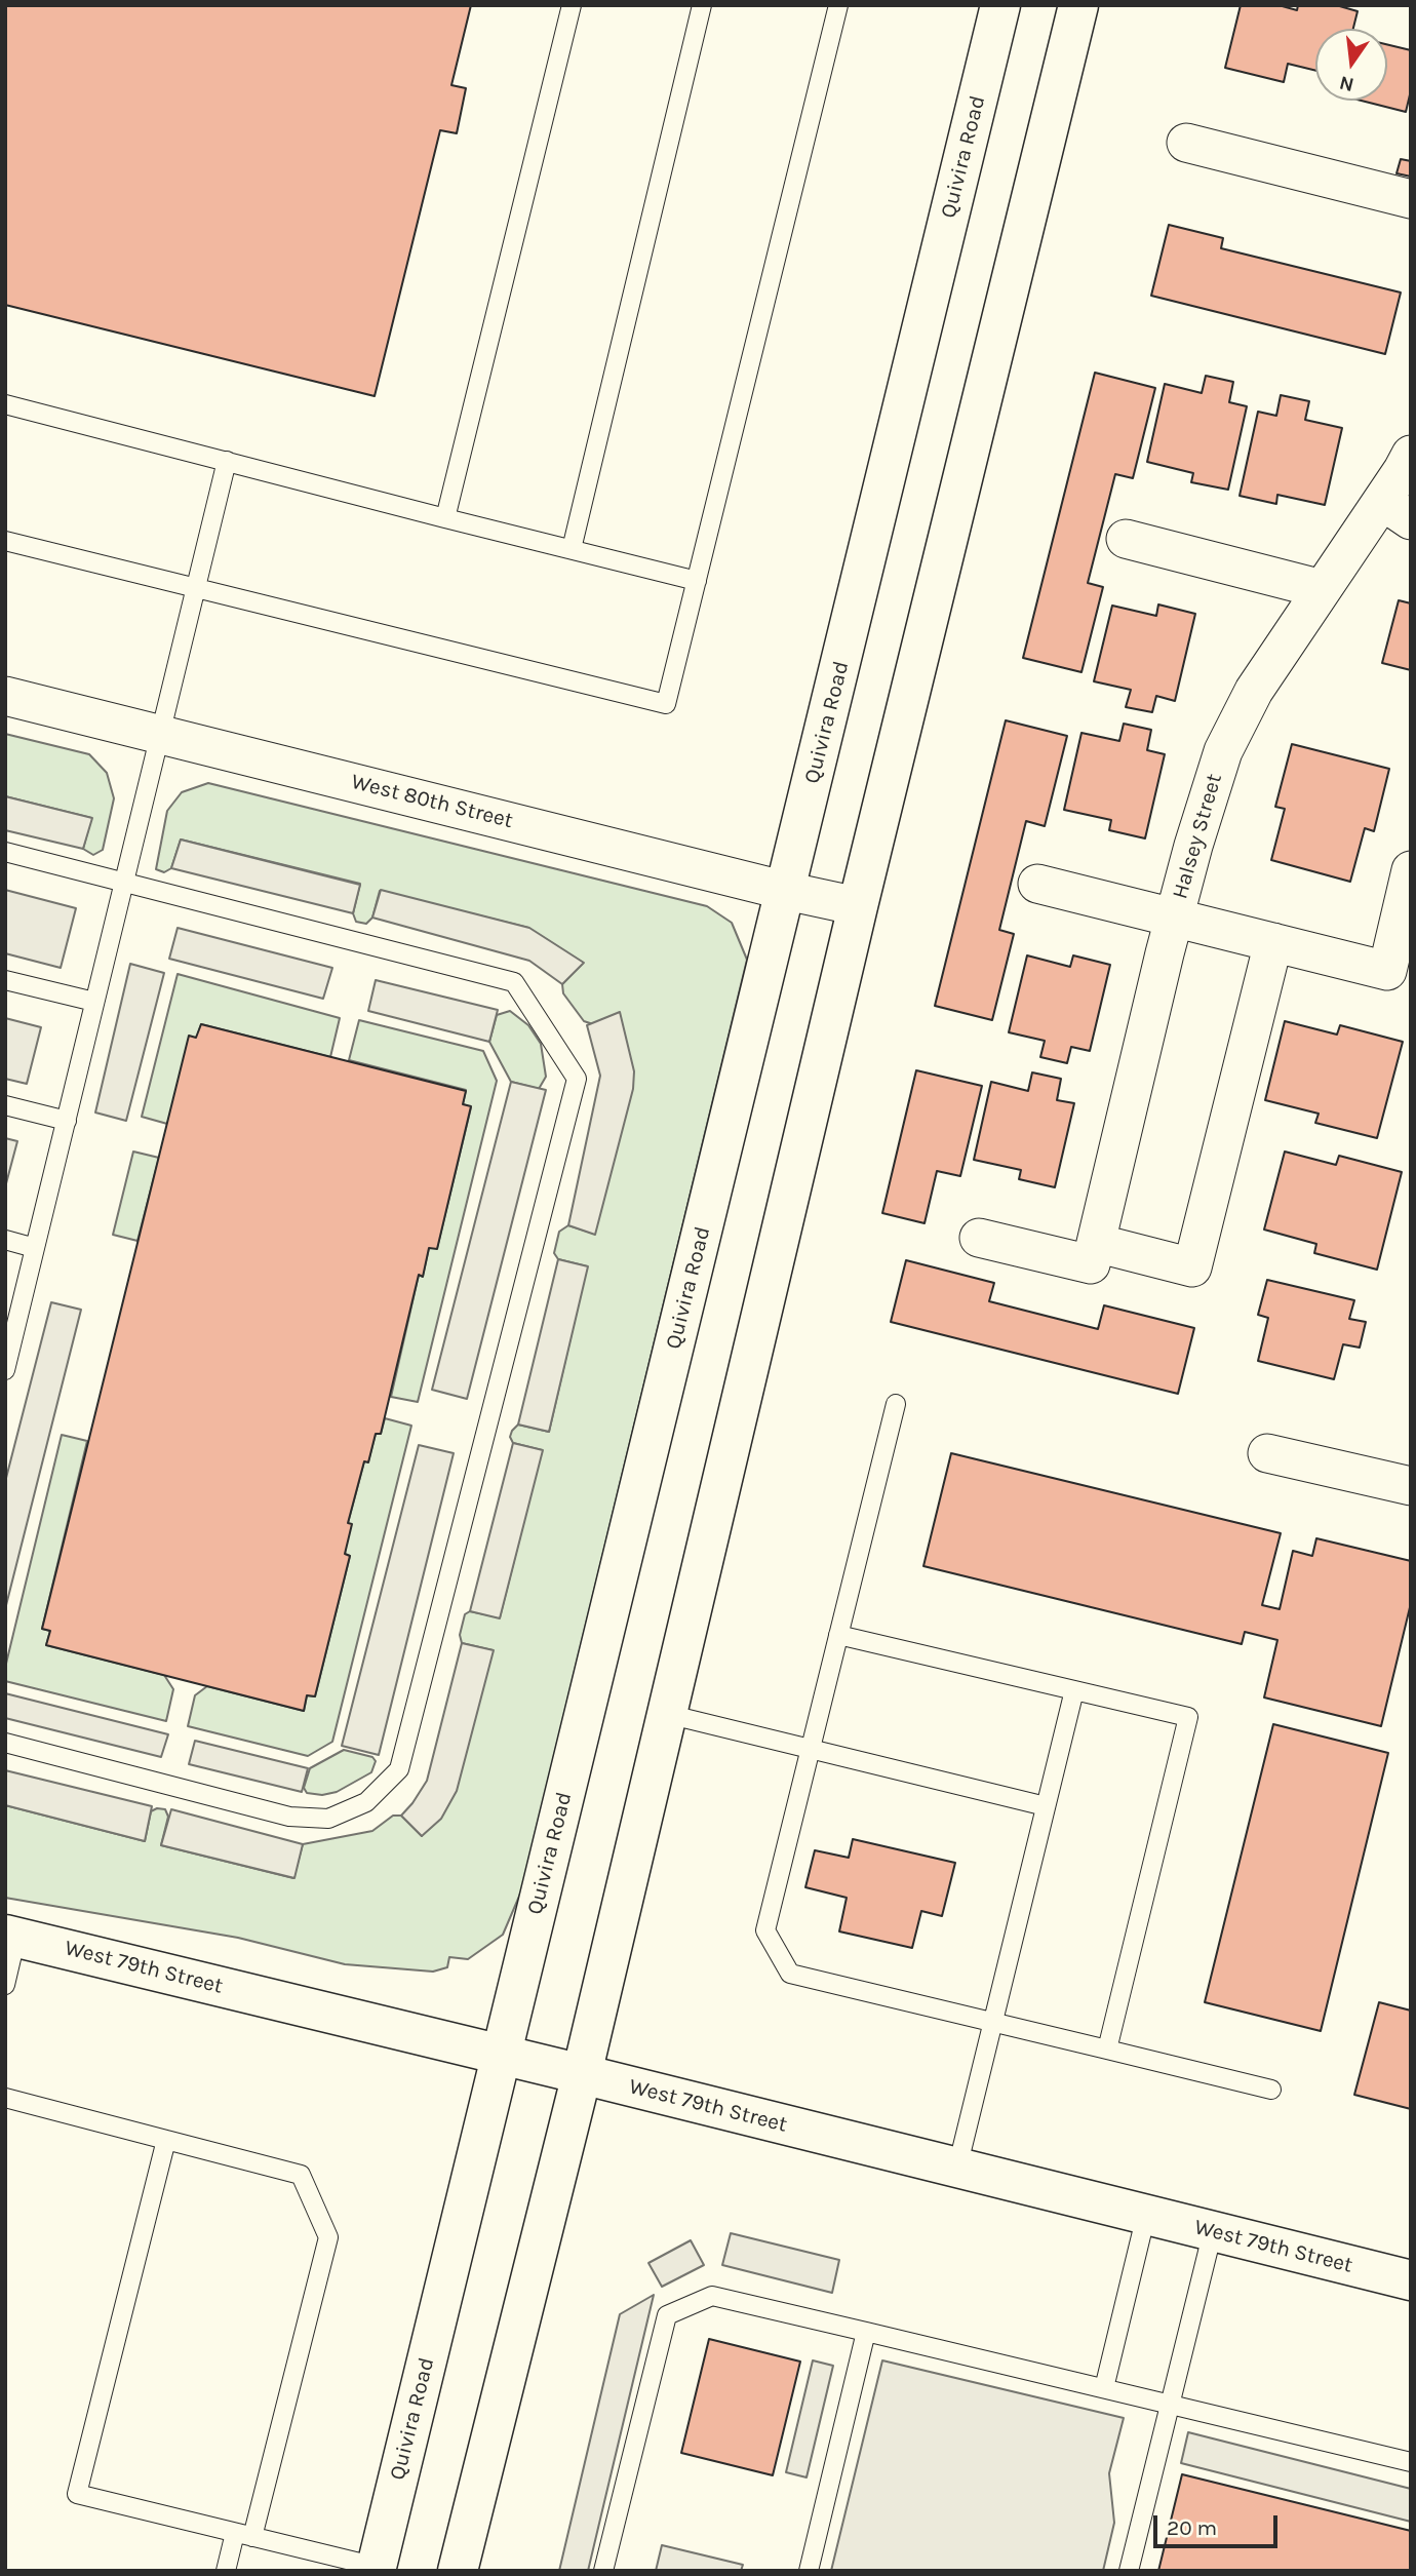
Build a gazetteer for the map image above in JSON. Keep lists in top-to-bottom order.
{
  "streets": {
    "main road": ["Quivira Road", "West 79th Street"],
    "street": ["West 80th Street", "Halsey Street"]
  },
  "crossings": [
    ["Quivira Road", "West 80th Street"],
    ["Quivira Road", "West 79th Street"]
  ],
  "scale_bar": "20 m",
  "north": "bottom"
}
